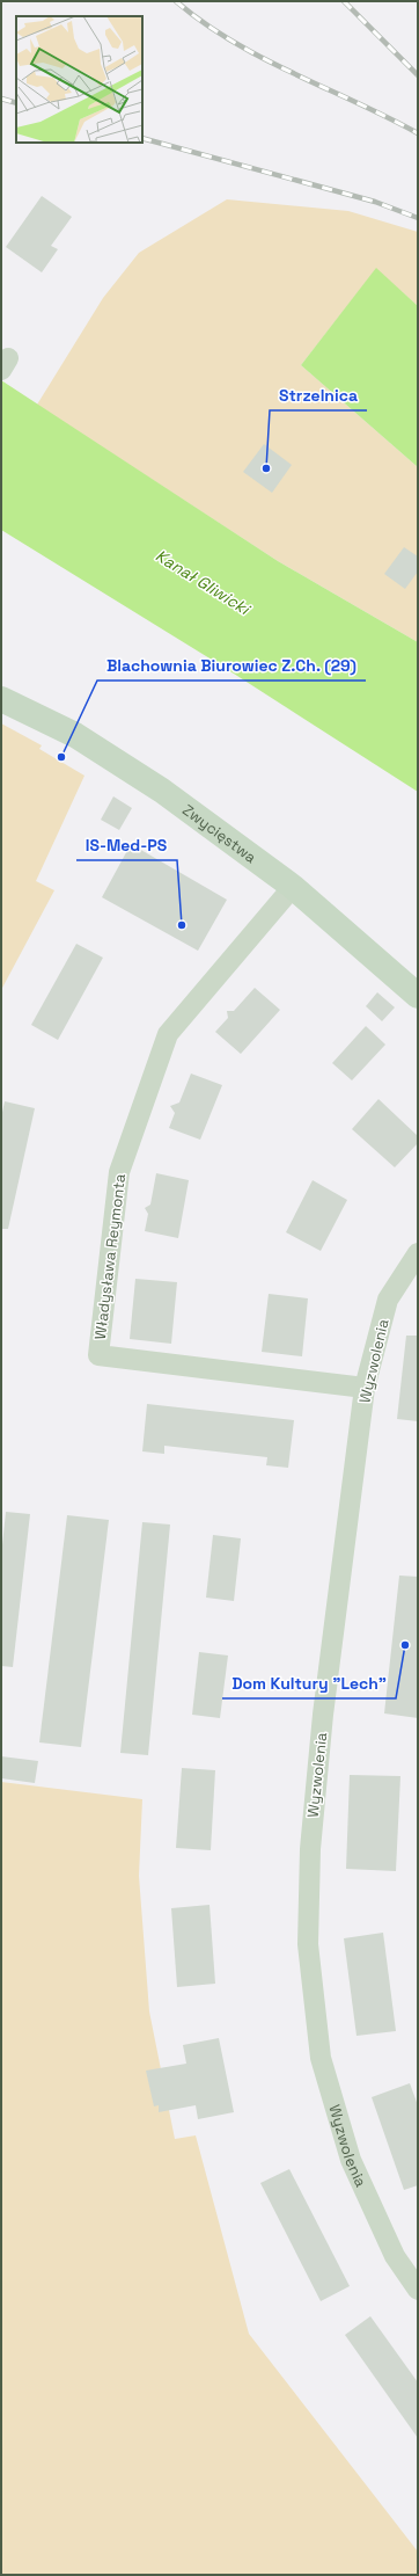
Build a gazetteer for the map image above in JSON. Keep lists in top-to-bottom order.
{
  "streets": {
    "street": ["Zwycięstwa", "Władysława Reymonta", "Wyzwolenia"]
  },
  "crossings": [
    ["Zwycięstwa", "Władysława Reymonta"],
    ["Władysława Reymonta", "Wyzwolenia"]
  ],
  "water": ["Kanał Gliwicki"],
  "places": [
    "Strzelnica",
    "Blachownia Biurowiec Z.Ch. (29)",
    "IS-Med-PS",
    "Dom Kultury \"Lech\""
  ]
}
